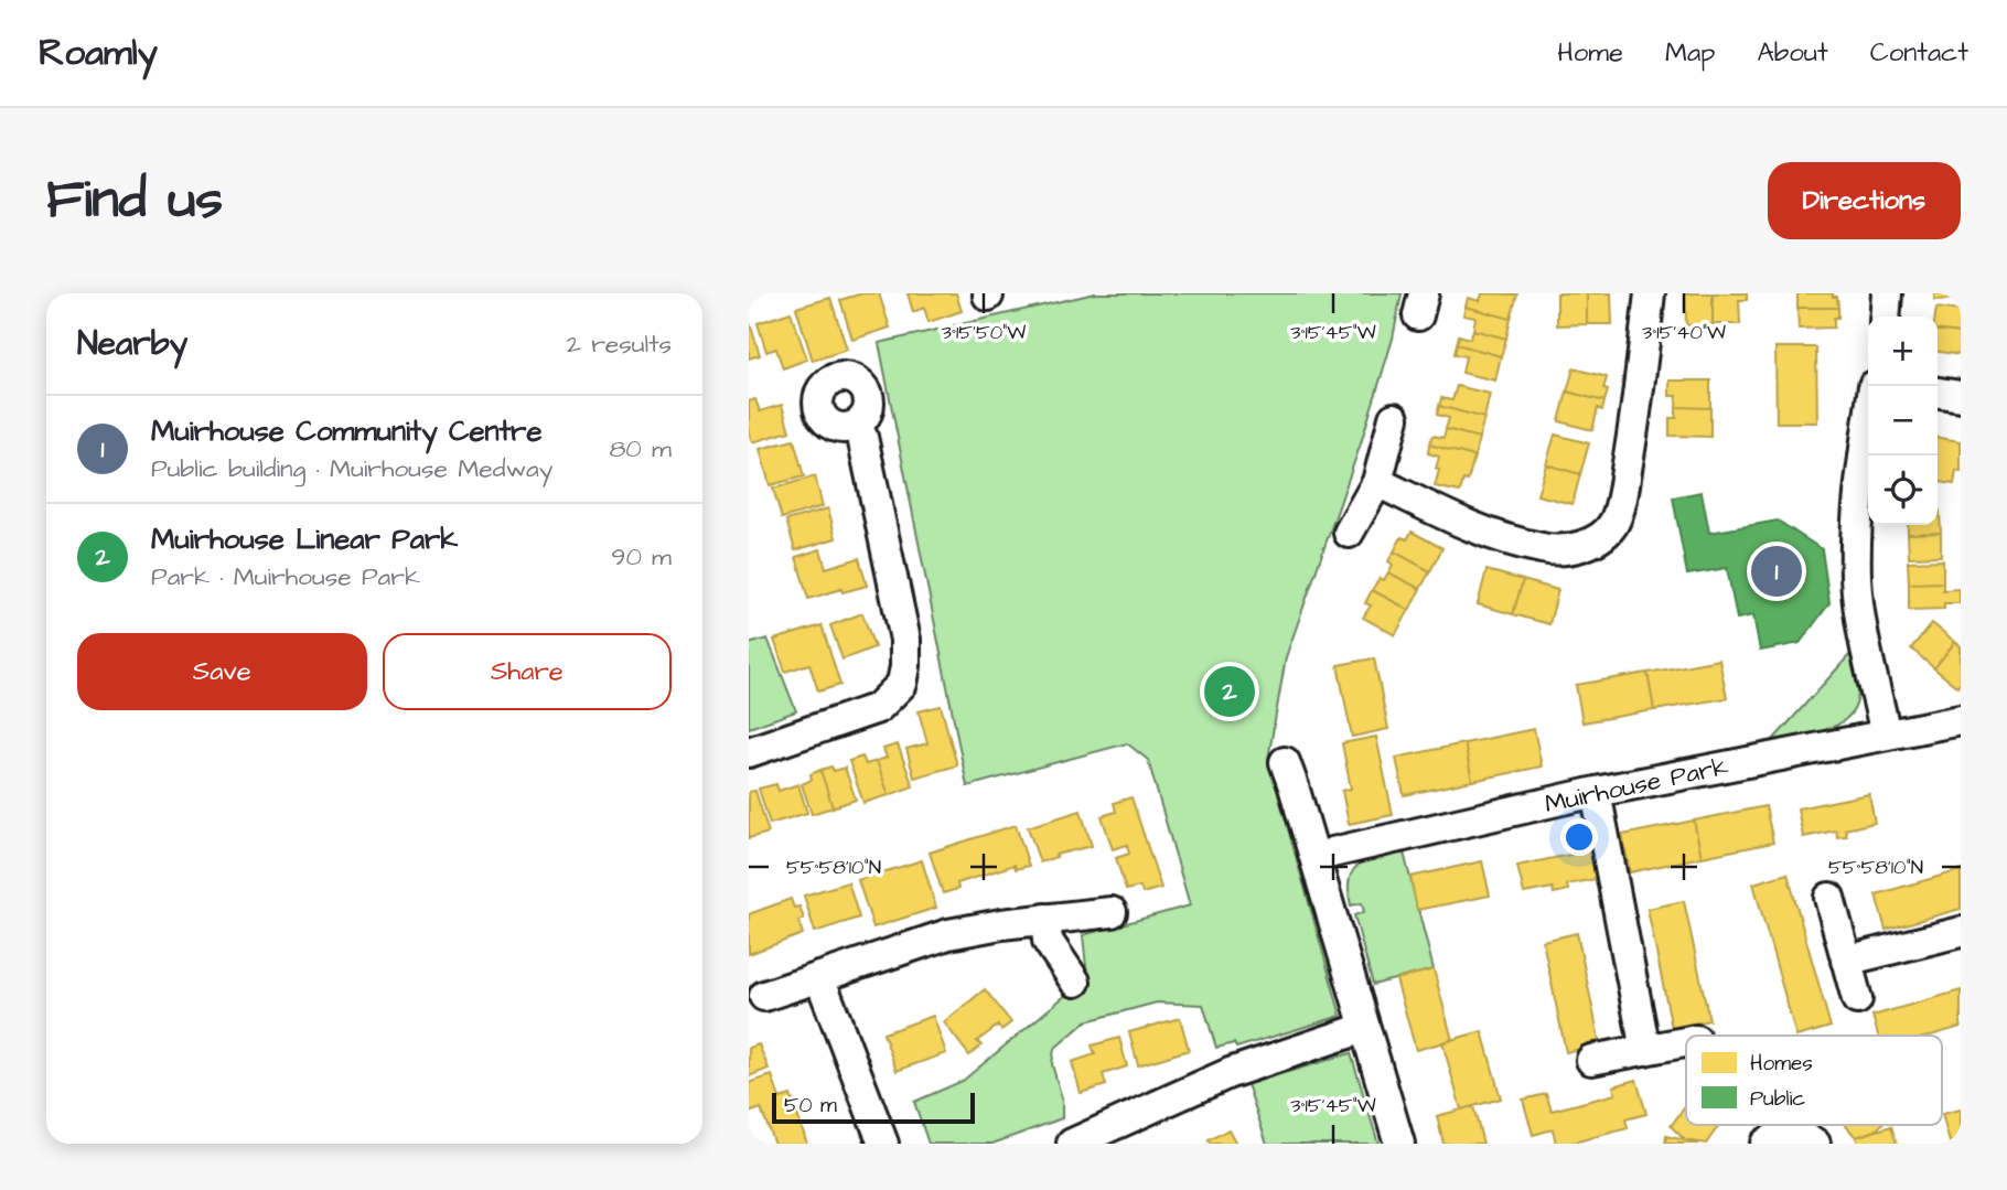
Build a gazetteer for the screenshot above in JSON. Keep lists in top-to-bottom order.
{
  "streets": {
    "street": ["Muirhouse Park"]
  },
  "legend": ["Homes", "Public"],
  "scale_bar": "50 m",
  "page": {
    "header": "Roamly",
    "nav": [
      "Home",
      "Map",
      "About",
      "Contact"
    ],
    "buttons": [
      "Directions",
      ["Save", "Share"]
    ],
    "title": "Find us",
    "heading": ["Nearby", "2 results"],
    "map_buttons": ["+", "−"],
    "list": [
      {
        "mark": "1",
        "name": "Muirhouse Community Centre",
        "note": "Public building · Muirhouse Medway",
        "value": "80 m"
      },
      {
        "mark": "2",
        "name": "Muirhouse Linear Park",
        "note": "Park · Muirhouse Park",
        "value": "90 m"
      }
    ],
    "pins": ["1", "2"],
    "scale": "50 m"
  },
  "coordinates": [
    "3°15'50\"W",
    "3°15'45\"W",
    "3°15'40\"W",
    "55°58'10\"N"
  ]
}
